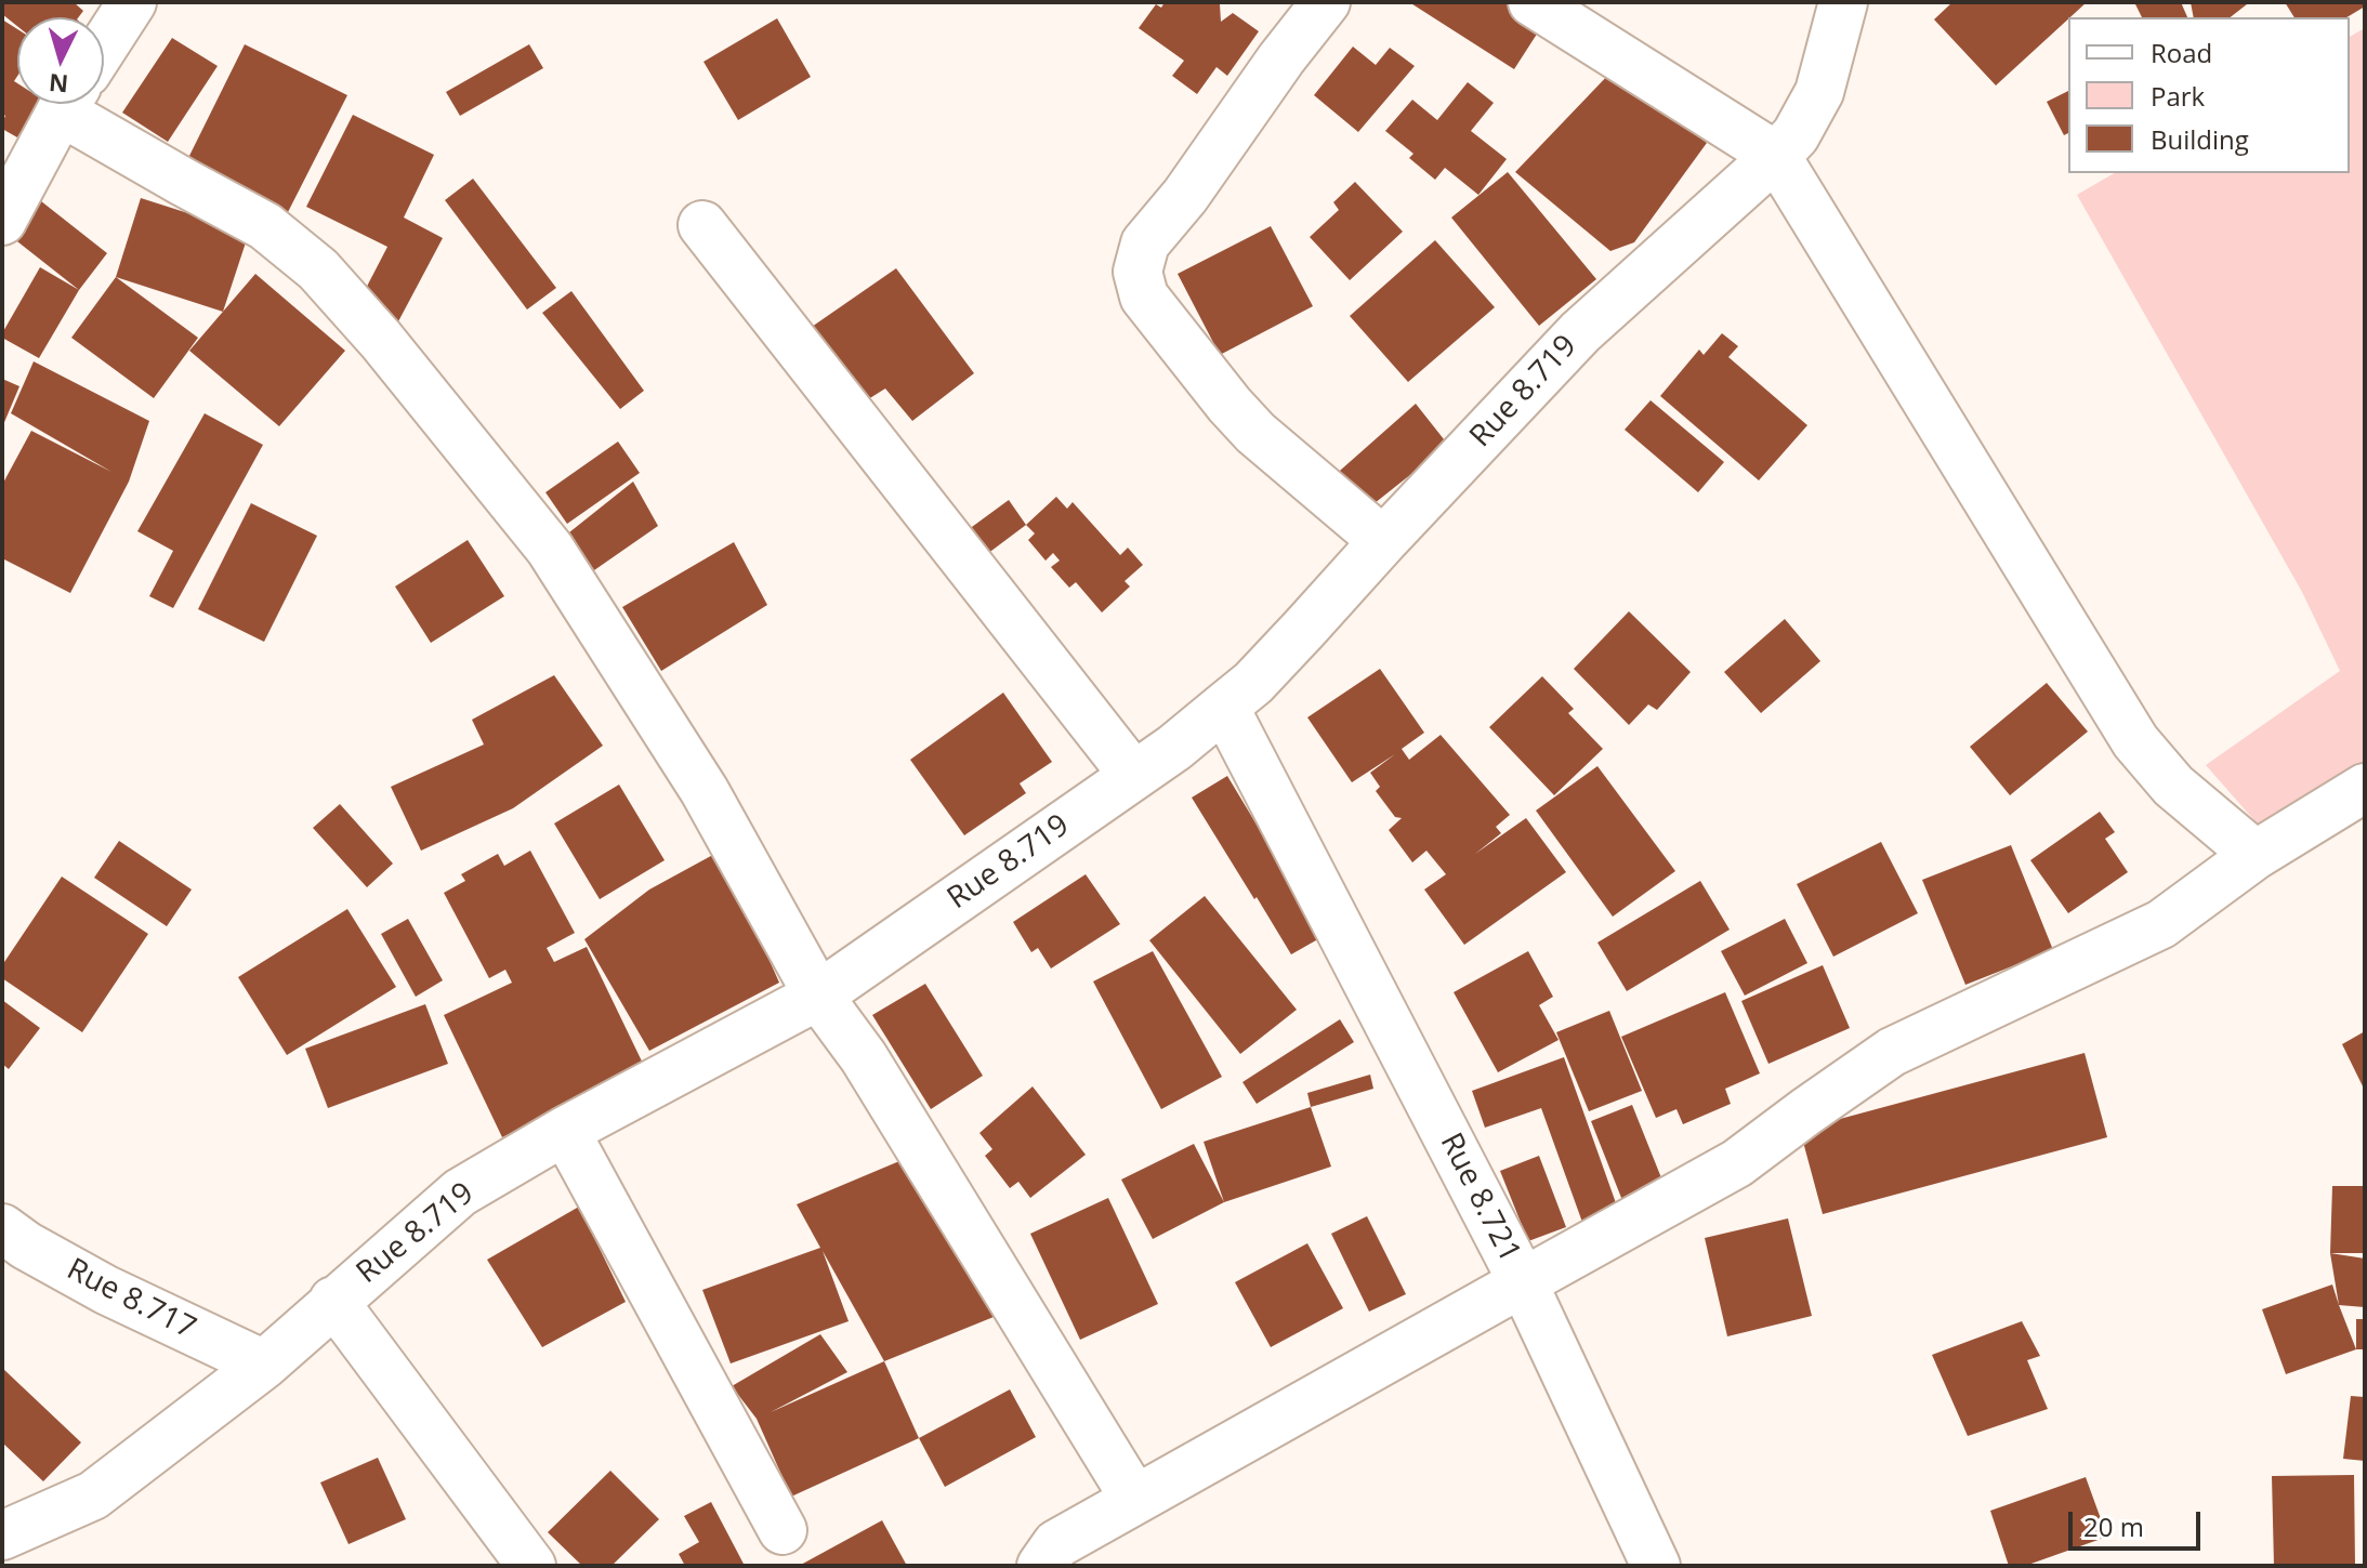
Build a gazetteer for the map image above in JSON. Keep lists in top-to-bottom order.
{
  "streets": {
    "street": ["Rue 8.719", "Rue 8.721", "Rue 8.717"]
  },
  "crossings": [
    ["Rue 8.719", "Rue 8.721"],
    ["Rue 8.719", "Rue 8.717"]
  ],
  "legend": ["Road", "Park", "Building"],
  "scale_bar": "20 m",
  "north": "bottom"
}
